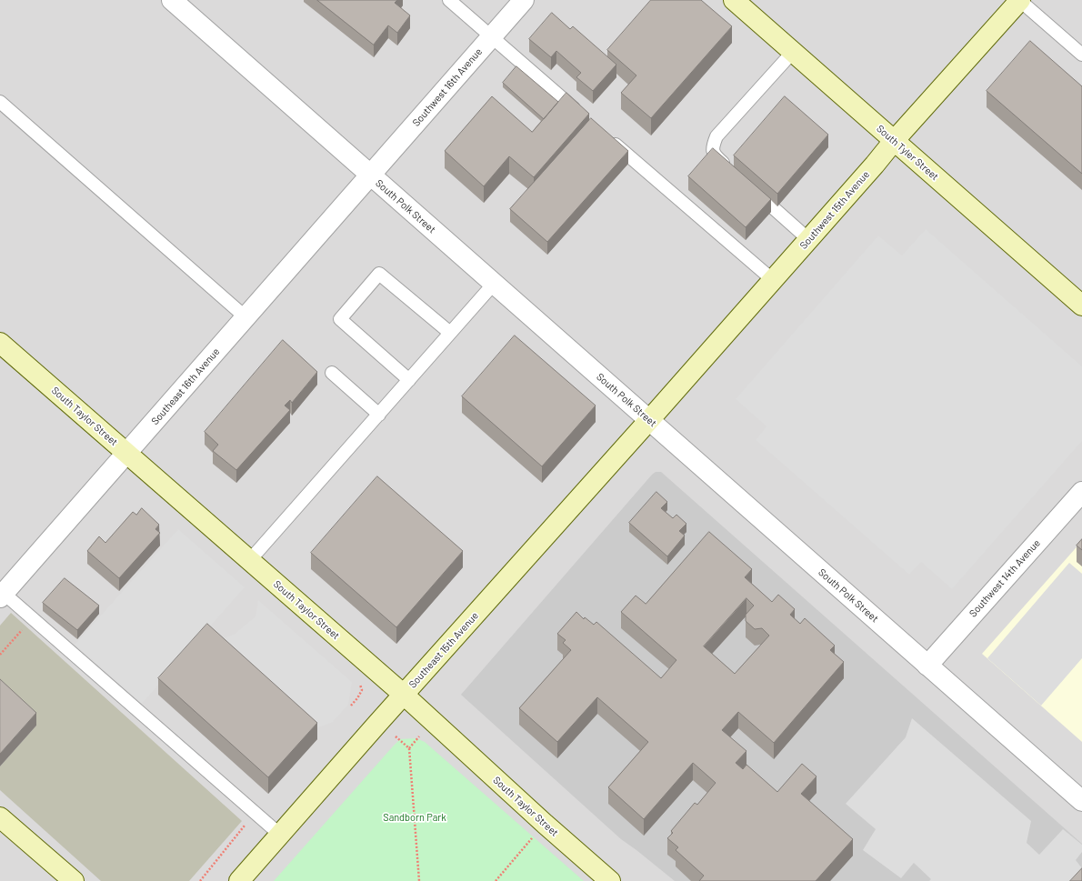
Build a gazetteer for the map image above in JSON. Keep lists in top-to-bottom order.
{
  "streets": {
    "main road": [
      "South Tyler Street",
      "Southwest 15th Avenue",
      "South Taylor Street",
      "Southeast 15th Avenue"
    ],
    "street": [
      "Southwest 16th Avenue",
      "South Polk Street",
      "Southeast 16th Avenue",
      "Southwest 14th Avenue"
    ]
  },
  "crossings": [
    ["Southwest 16th Avenue", "South Polk Street"],
    ["Southwest 16th Avenue", "Southeast 16th Avenue"],
    ["South Tyler Street", "Southwest 15th Avenue"],
    ["South Polk Street", "Southwest 15th Avenue"],
    ["South Polk Street", "Southeast 16th Avenue"],
    ["South Polk Street", "Southwest 14th Avenue"],
    ["South Polk Street", "Southeast 15th Avenue"],
    ["Southwest 15th Avenue", "Southeast 15th Avenue"],
    ["Southeast 16th Avenue", "South Taylor Street"],
    ["South Taylor Street", "Southeast 15th Avenue"]
  ],
  "parks": ["Sandborn Park"]
}
